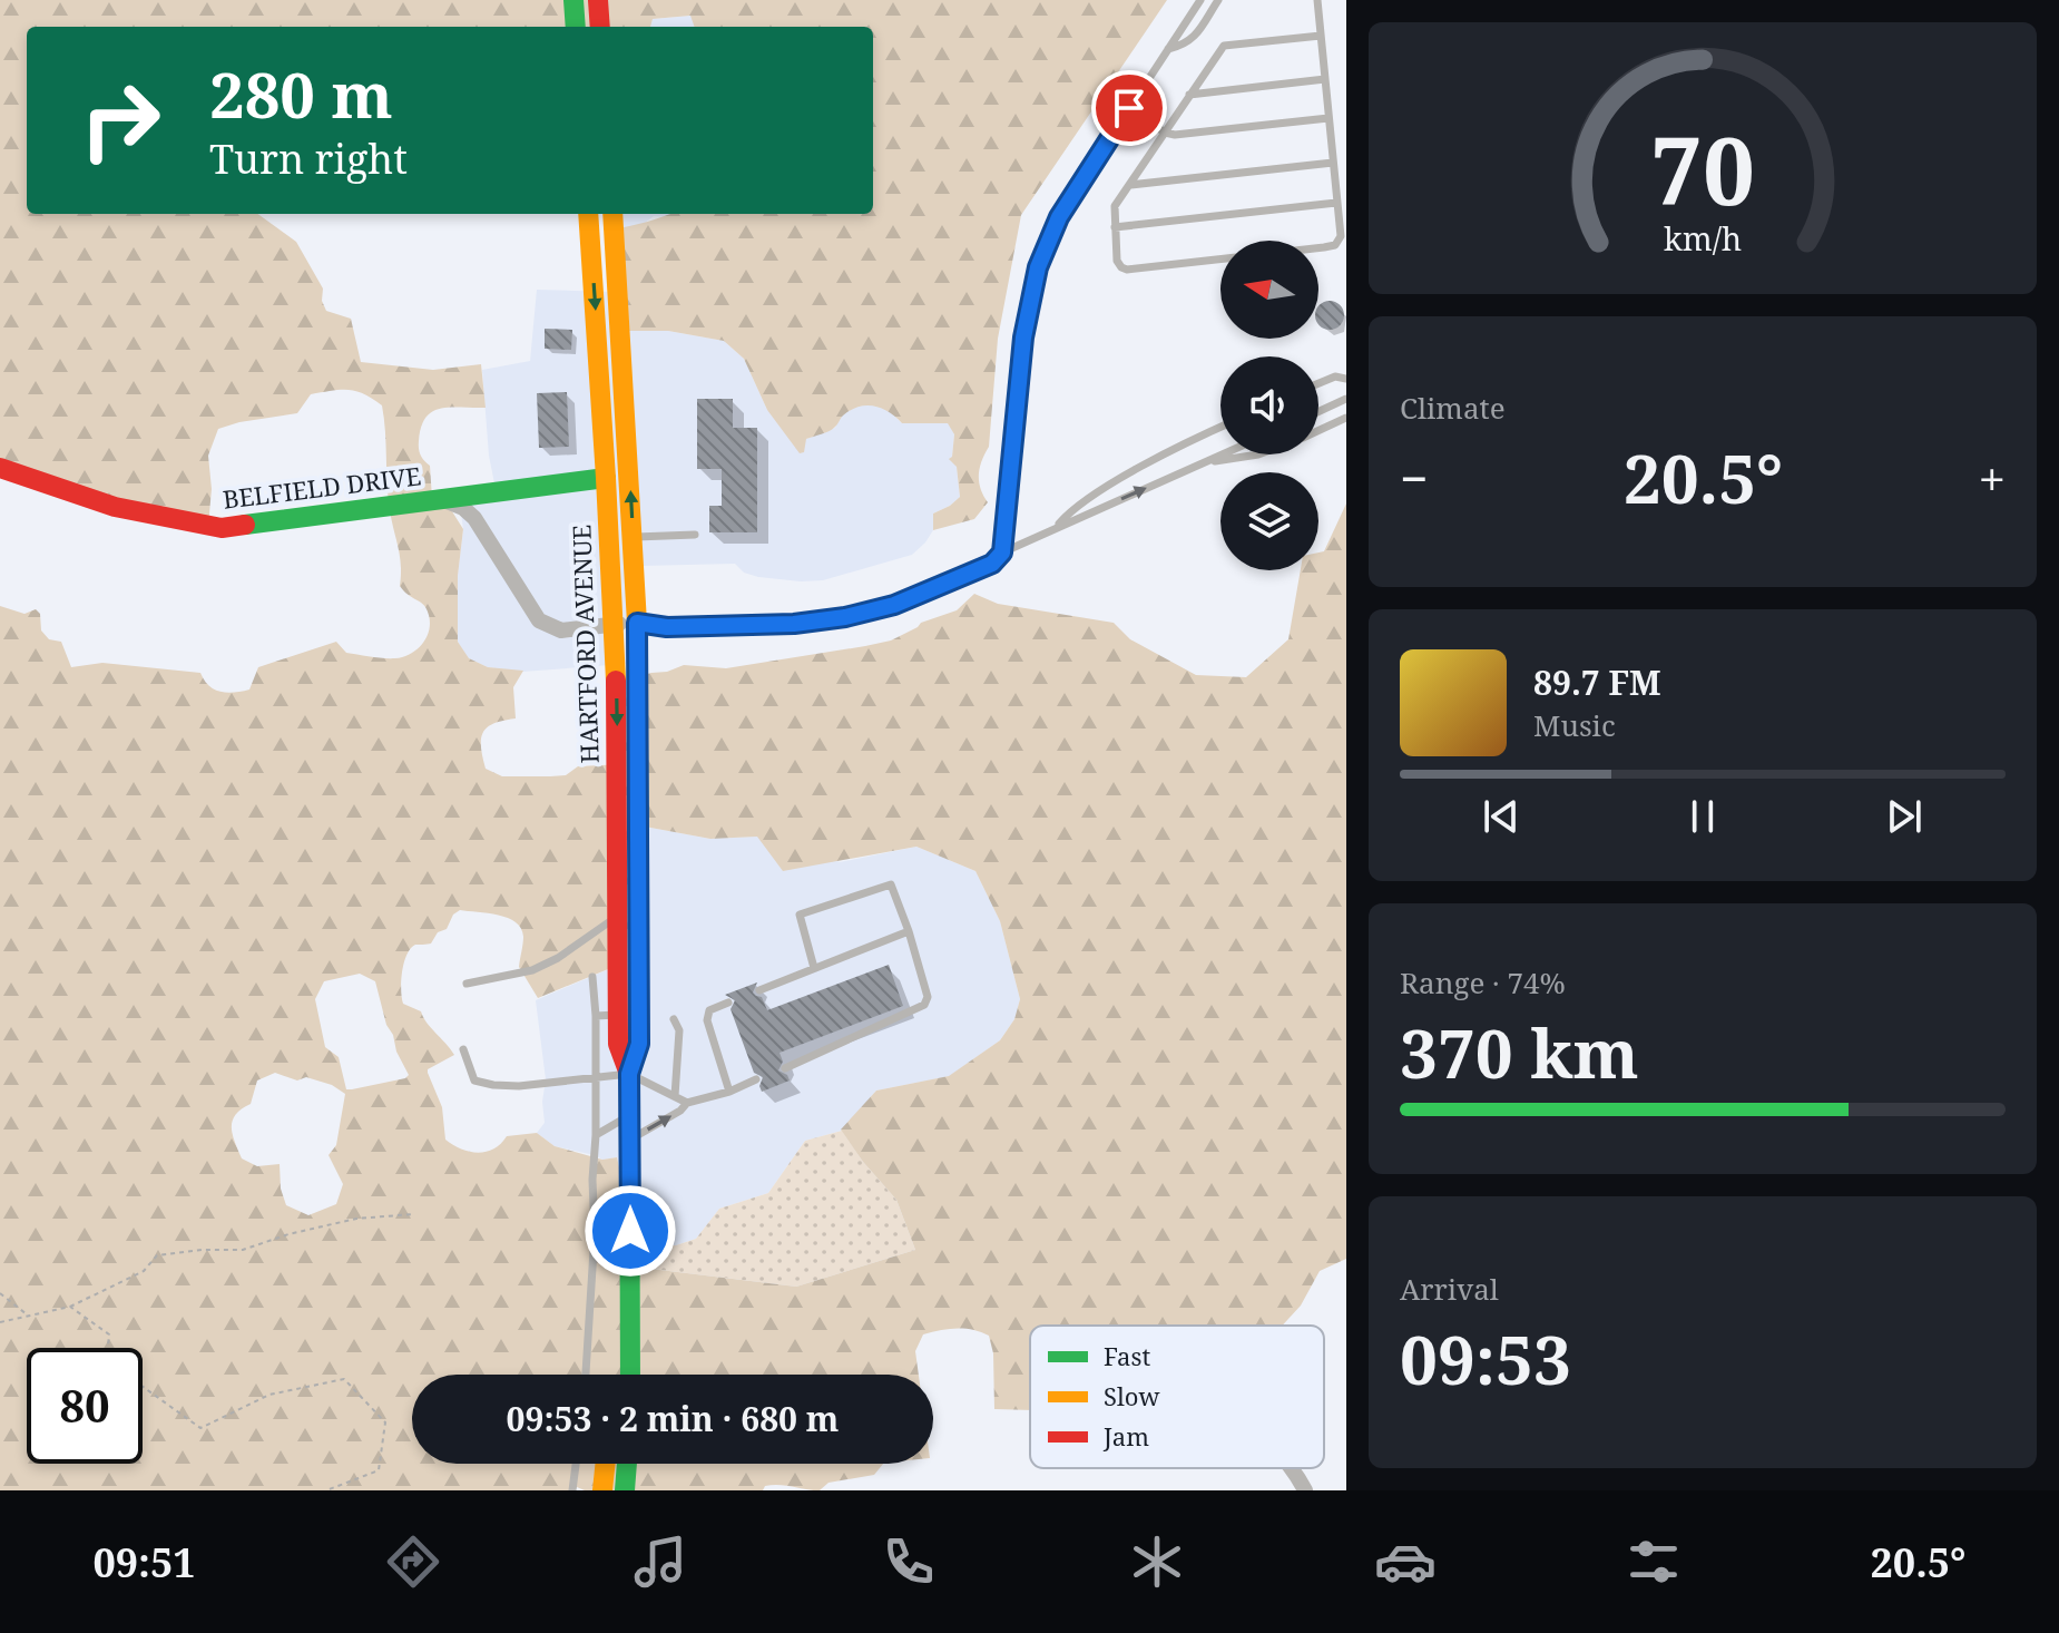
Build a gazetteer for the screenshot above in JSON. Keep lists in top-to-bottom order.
{
  "streets": {
    "main road": ["BELFIELD DRIVE", "HARTFORD AVENUE"]
  },
  "crossings": [
    ["BELFIELD DRIVE", "HARTFORD AVENUE"]
  ],
  "legend": ["Fast", "Slow", "Jam"],
  "north": "left",
  "page": {
    "turn": ["280 m", "Turn right"],
    "tile": [
      "Climate",
      ["Range · 74%", "370 km"],
      ["Arrival", "09:53"]
    ],
    "heat": ["−", "20.5°", "+"],
    "song": ["89.7 FM", "Music"],
    "limit": "80",
    "trip": "09:53 · 2 min · 680 m",
    "tabs": ["09:51", "20.5°"],
    "gauge": ["70", "km/h"]
  }
}
